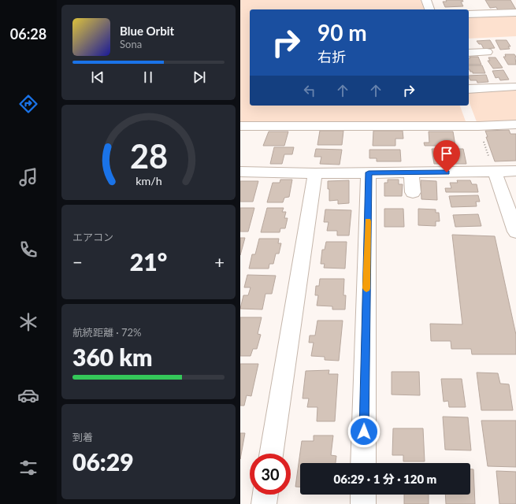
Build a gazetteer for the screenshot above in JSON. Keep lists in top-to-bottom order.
{
  "page": {
    "tabs": "06:28",
    "turn": ["90 m", "右折"],
    "song": ["Blue Orbit", "Sona"],
    "tile": [
      "エアコン",
      ["航続距離 · 72%", "360 km"],
      ["到着", "06:29"]
    ],
    "heat": ["−", "21°", "+"],
    "limit": "30",
    "trip": "06:29 · 1 分 · 120 m",
    "gauge": ["28", "km/h"]
  }
}
